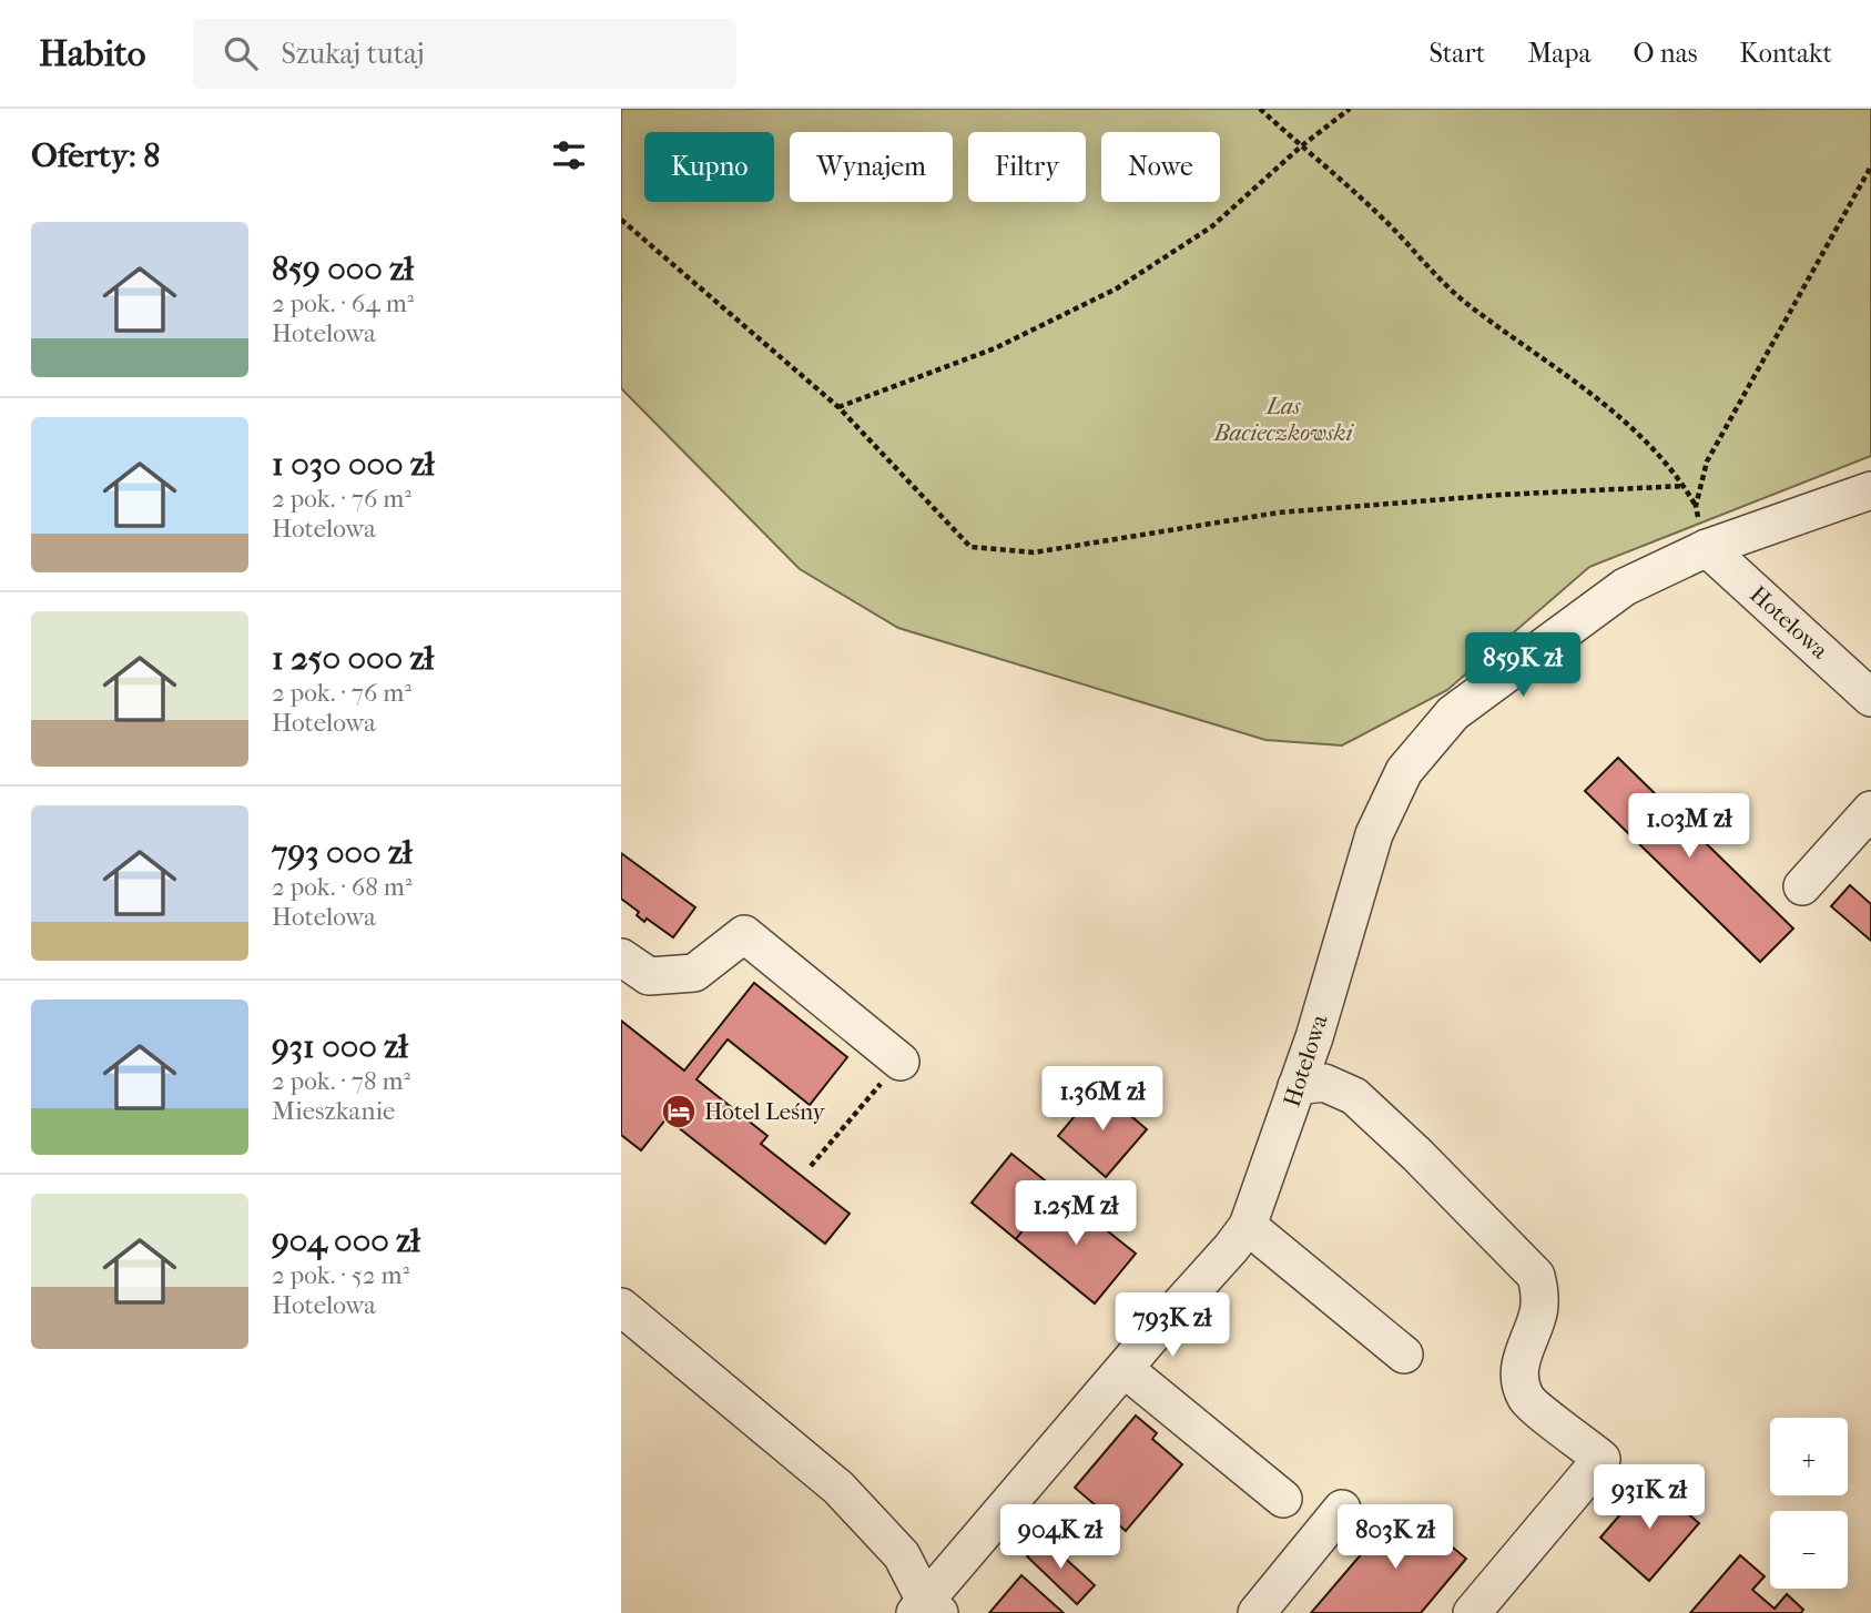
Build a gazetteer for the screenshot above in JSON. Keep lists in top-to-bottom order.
{
  "streets": {
    "street": ["Hotelowa"]
  },
  "parks": ["Las Bacieczkowski"],
  "places": {
    "hotel": ["Hotel Leśny"]
  },
  "page": {
    "header": "Habito",
    "search": "Szukaj tutaj",
    "nav": [
      "Start",
      "Mapa",
      "O nas",
      "Kontakt"
    ],
    "heading": "Oferty: 8",
    "chip": [
      "Kupno",
      "Wynajem",
      "Filtry",
      "Nowe"
    ],
    "list": [
      {
        "name": "859 000 zł",
        "note": "2 pok. · 64 m² · Hotelowa"
      },
      {
        "name": "1 030 000 zł",
        "note": "2 pok. · 76 m² · Hotelowa"
      },
      {
        "name": "1 250 000 zł",
        "note": "2 pok. · 76 m² · Hotelowa"
      },
      {
        "name": "793 000 zł",
        "note": "2 pok. · 68 m² · Hotelowa"
      },
      {
        "name": "931 000 zł",
        "note": "2 pok. · 78 m² · Mieszkanie"
      },
      {
        "name": "904 000 zł",
        "note": "2 pok. · 52 m² · Hotelowa"
      }
    ],
    "price": [
      "859K zł",
      "1.03M zł",
      "1.36M zł",
      "1.25M zł",
      "793K zł",
      "931K zł",
      "904K zł",
      "803K zł"
    ],
    "map_buttons": ["+", "−"]
  }
}
